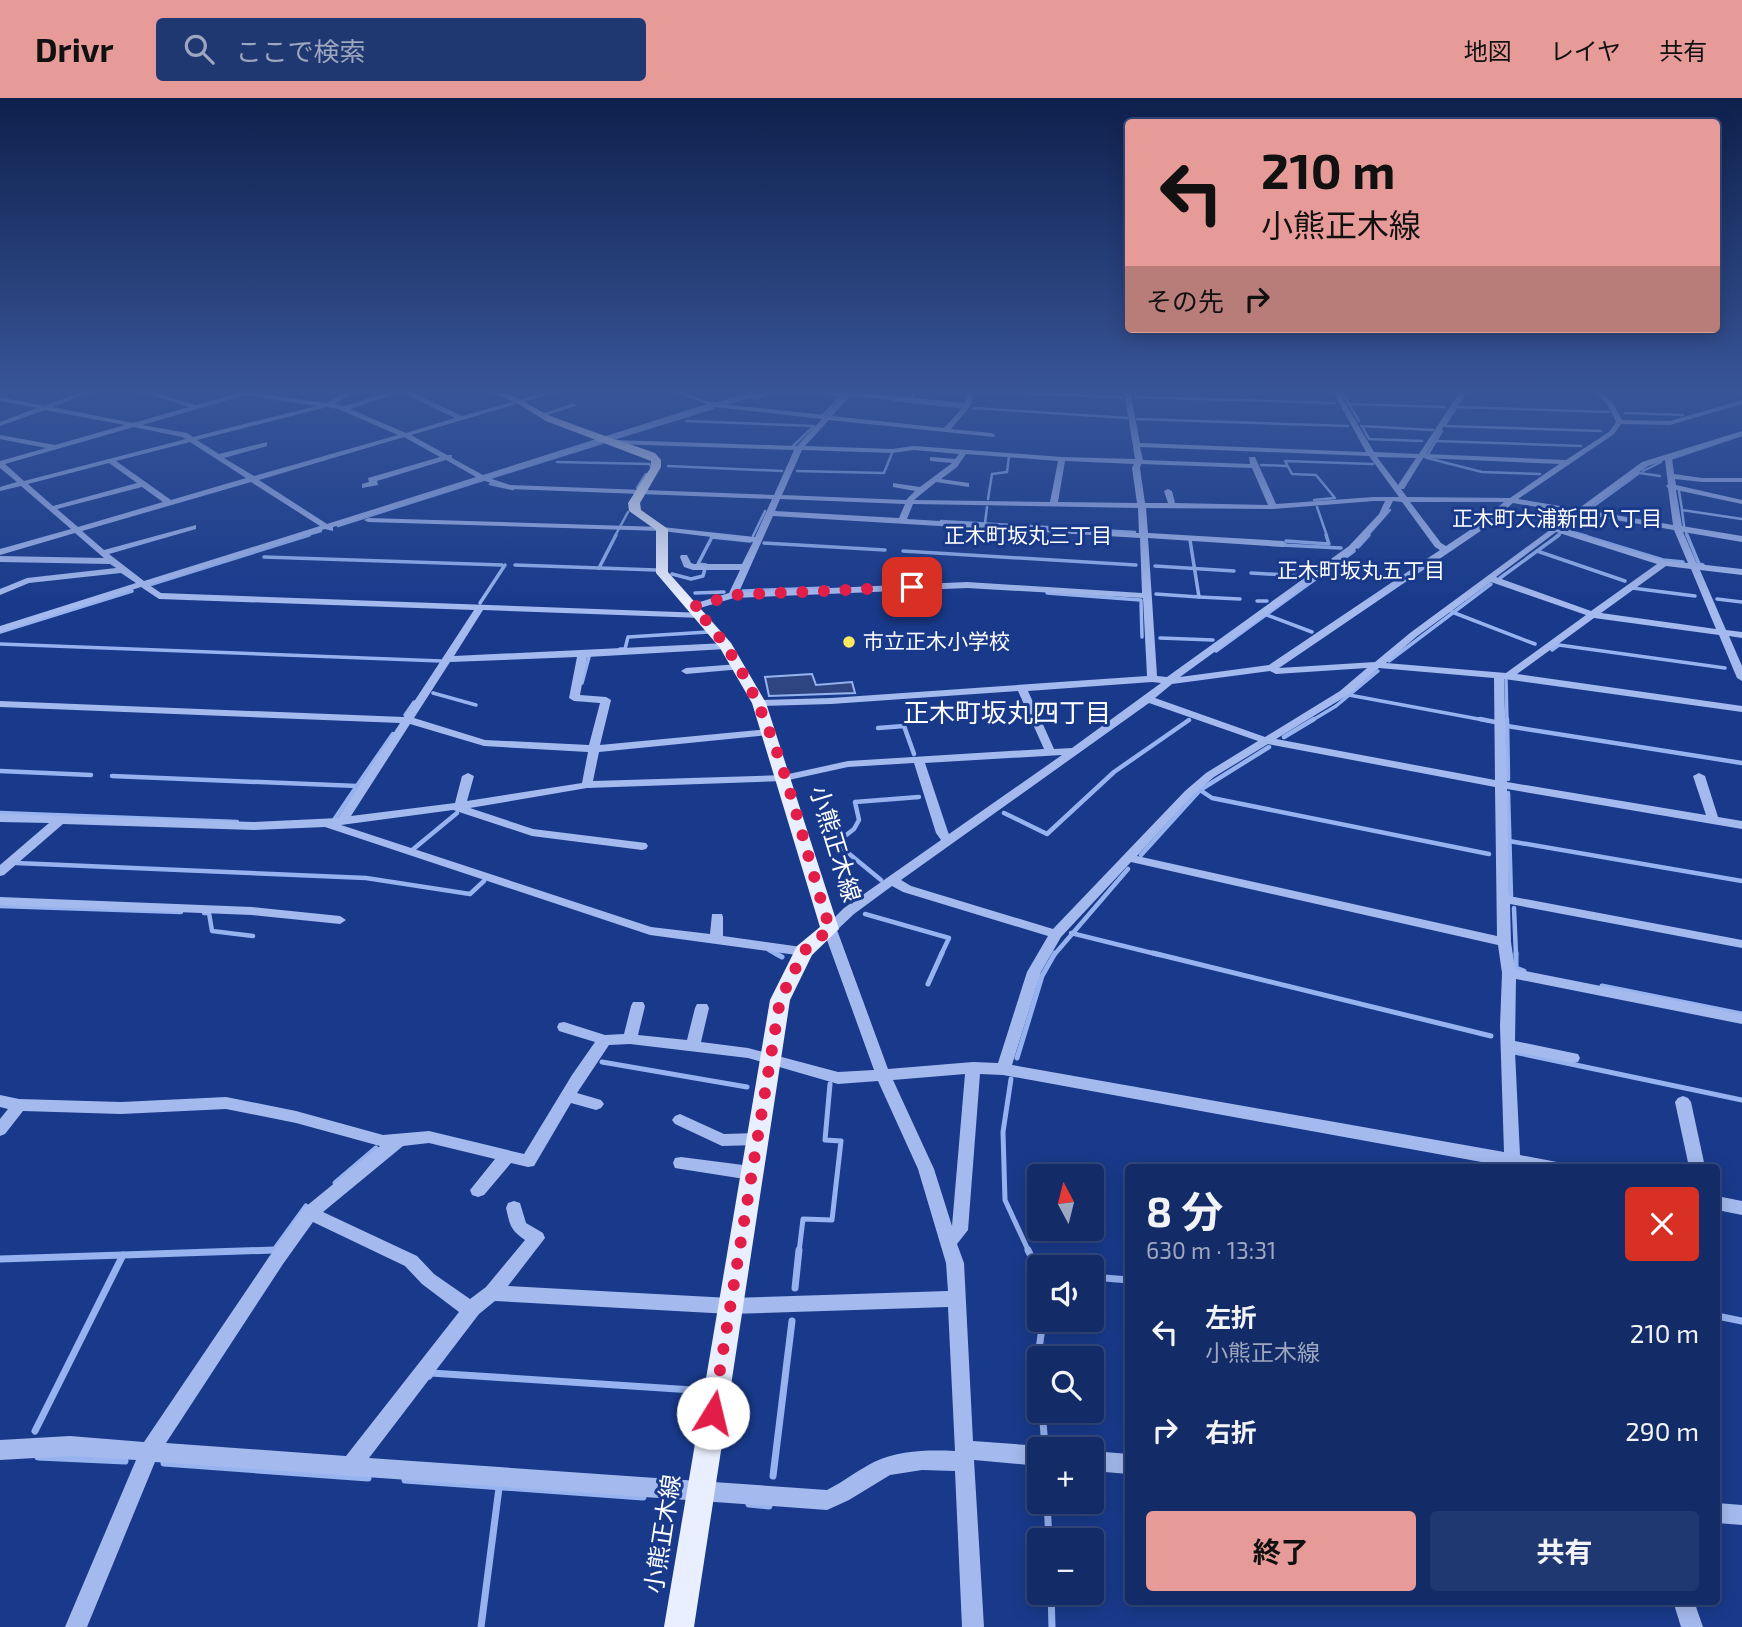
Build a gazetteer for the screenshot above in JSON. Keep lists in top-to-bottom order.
{
  "streets": {
    "main road": ["小熊正木線"]
  },
  "districts": [
    "正木町大浦新田八丁目",
    "正木町坂丸三丁目",
    "正木町坂丸五丁目",
    "正木町坂丸四丁目"
  ],
  "places": ["市立正木小学校"],
  "north": "top",
  "page": {
    "header": "Drivr",
    "search": "ここで検索",
    "nav": ["地図", "レイヤ", "共有"],
    "turn": ["210 m", "小熊正木線"],
    "then": "その先",
    "map_buttons": ["+", "−"],
    "heading": ["8 分", "630 m · 13:31"],
    "list": [
      {
        "name": "左折",
        "note": "小熊正木線",
        "value": "210 m"
      },
      {
        "name": "右折",
        "value": "290 m"
      }
    ],
    "buttons": ["終了", "共有"]
  }
}
